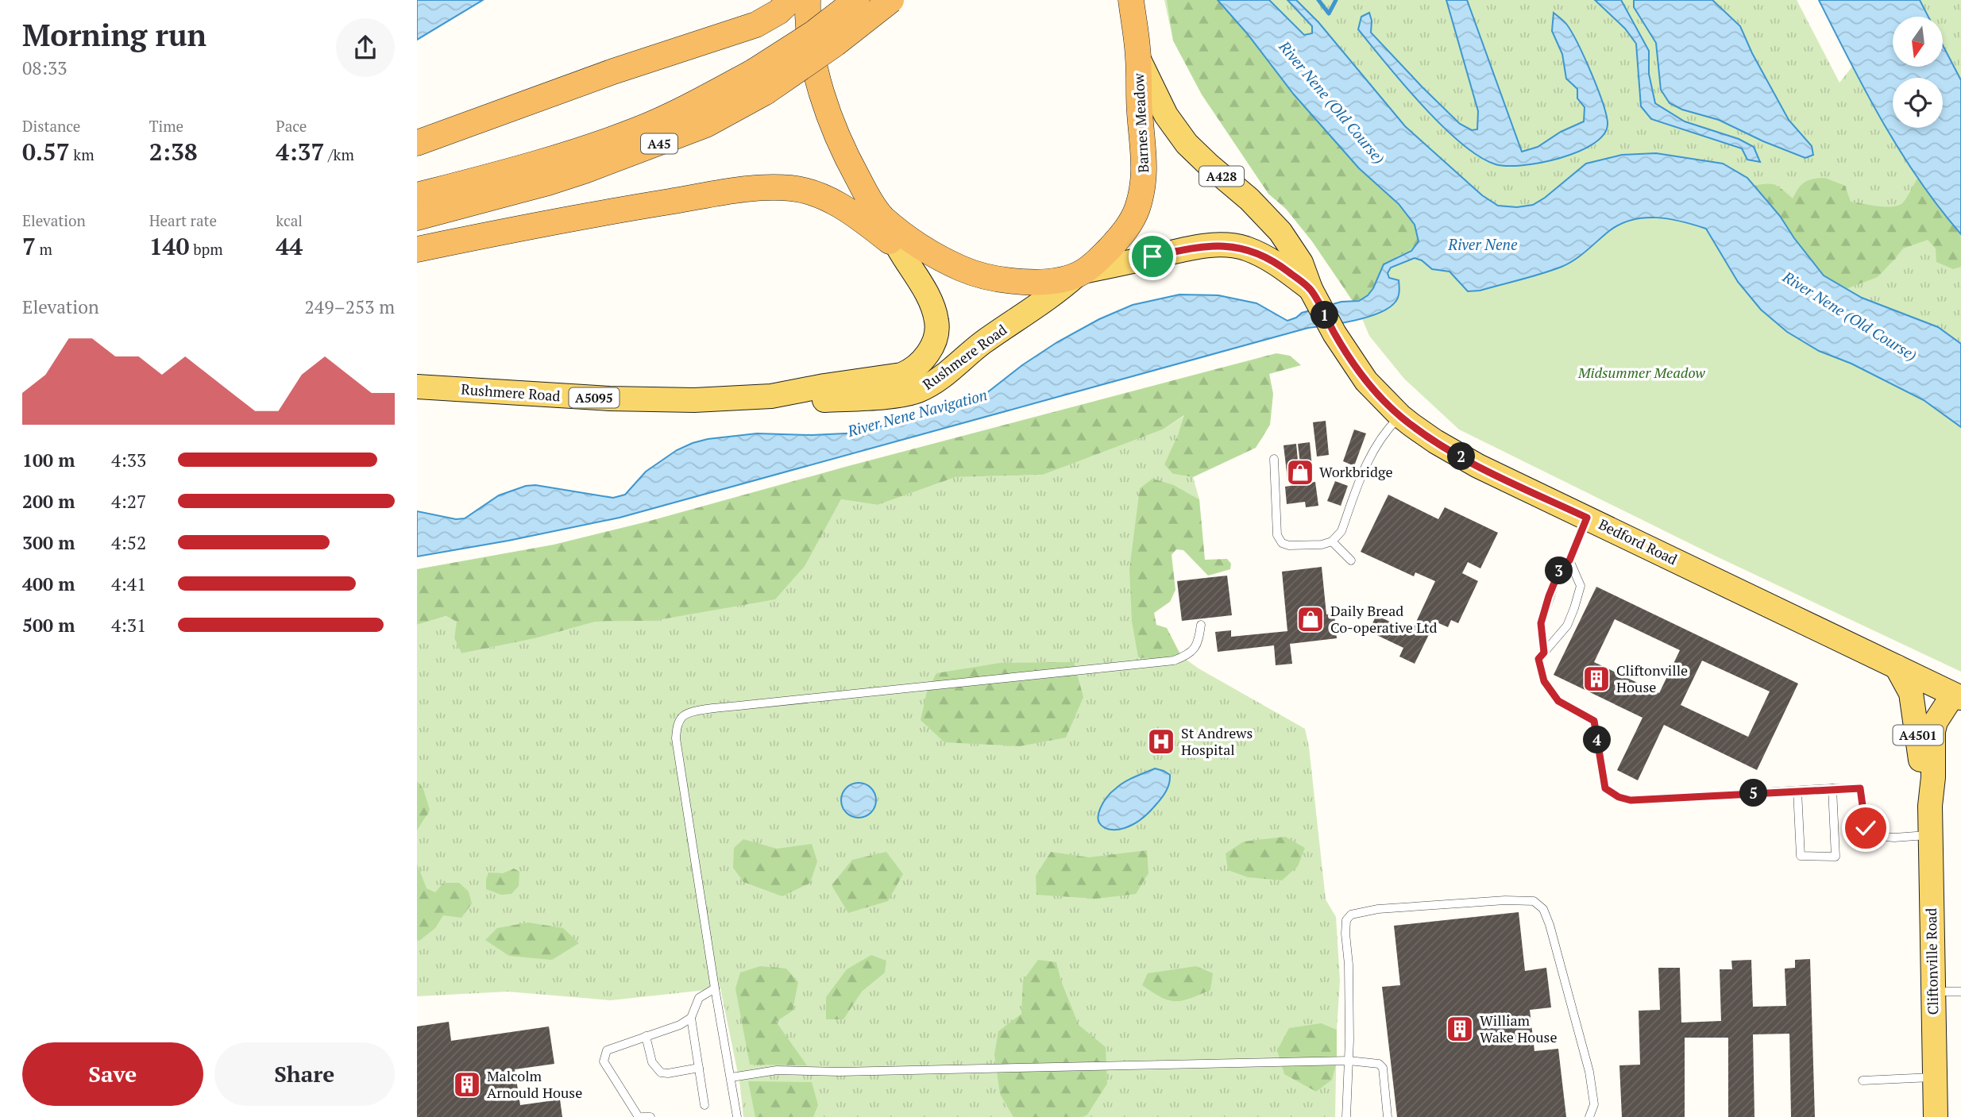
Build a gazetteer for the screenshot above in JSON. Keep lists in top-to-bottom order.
{
  "streets": {
    "highway": ["Barnes Meadow", "A45"],
    "main road": [
      "A428",
      "Rushmere Road",
      "A5095",
      "Bedford Road",
      "A4501",
      "Cliftonville Road"
    ]
  },
  "crossings": [
    ["Barnes Meadow", "Rushmere Road"],
    ["Barnes Meadow", "Bedford Road"],
    ["Rushmere Road", "Bedford Road"],
    ["Bedford Road", "Cliftonville Road"]
  ],
  "water": ["River Nene (Old Course)", "River Nene", "River Nene Navigation"],
  "parks": ["Midsummer Meadow"],
  "places": {
    "shop": ["Workbridge", "Daily Bread Co-operative Ltd"],
    "building": ["Cliftonville House", "William Wake House", "Malcolm Arnould House"],
    "hospital": ["St Andrews Hospital"]
  },
  "north": "bottom",
  "page": {
    "heading": ["Morning run", "08:33"],
    "stats": [
      ["Distance", "0.57 km"],
      ["Time", "2:38"],
      ["Pace", "4:37 /km"],
      ["Elevation", "7 m"],
      ["Heart rate", "140 bpm"],
      ["kcal", "44"]
    ],
    "chart": ["Elevation", "249–253 m"],
    "pins": [
      "1",
      "2",
      "3",
      "4",
      "5"
    ],
    "list": [
      {
        "name": "100 m",
        "note": "4:33"
      },
      {
        "name": "200 m",
        "note": "4:27"
      },
      {
        "name": "300 m",
        "note": "4:52"
      },
      {
        "name": "400 m",
        "note": "4:41"
      },
      {
        "name": "500 m",
        "note": "4:31"
      }
    ],
    "buttons": ["Save", "Share"]
  }
}
